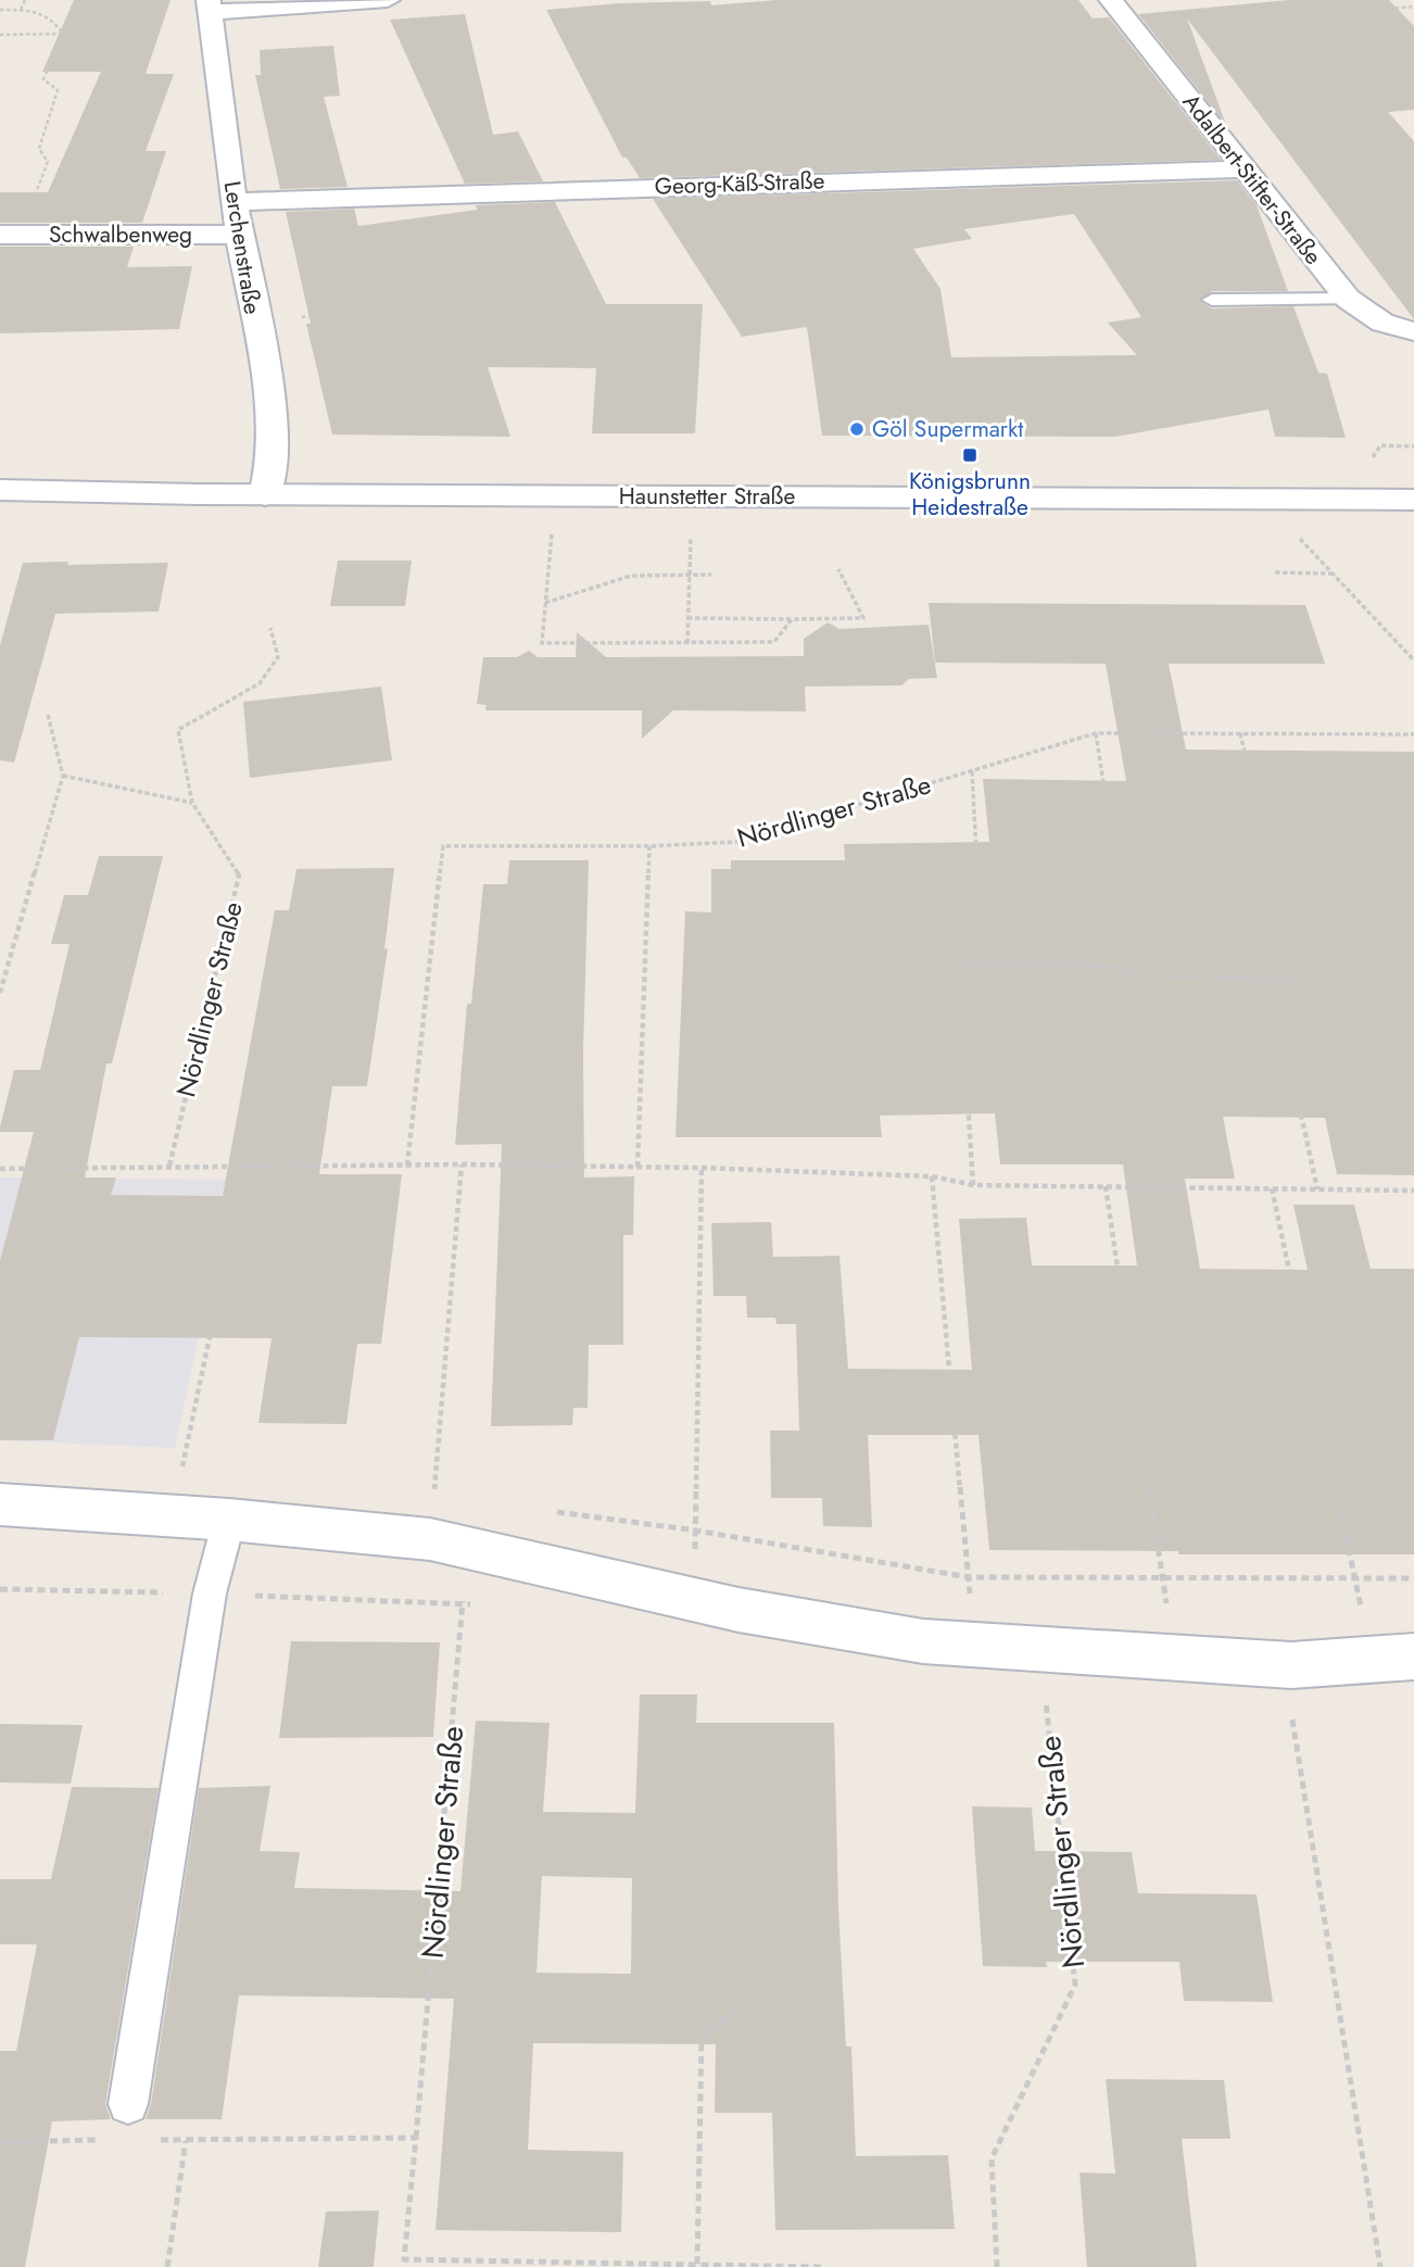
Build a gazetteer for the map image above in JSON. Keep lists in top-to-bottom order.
{
  "streets": {
    "street": [
      "Adalbert-Stifter-Straße",
      "Georg-Käß-Straße",
      "Schwalbenweg",
      "Lerchenstraße",
      "Haunstetter Straße"
    ],
    "path": ["Nördlinger Straße"]
  },
  "crossings": [
    ["Adalbert-Stifter-Straße", "Georg-Käß-Straße"],
    ["Georg-Käß-Straße", "Lerchenstraße"],
    ["Schwalbenweg", "Lerchenstraße"],
    ["Lerchenstraße", "Haunstetter Straße"]
  ],
  "places": {
    "other": ["Göl Supermarkt"],
    "transit": ["Königsbrunn Heidestraße"]
  }
}
